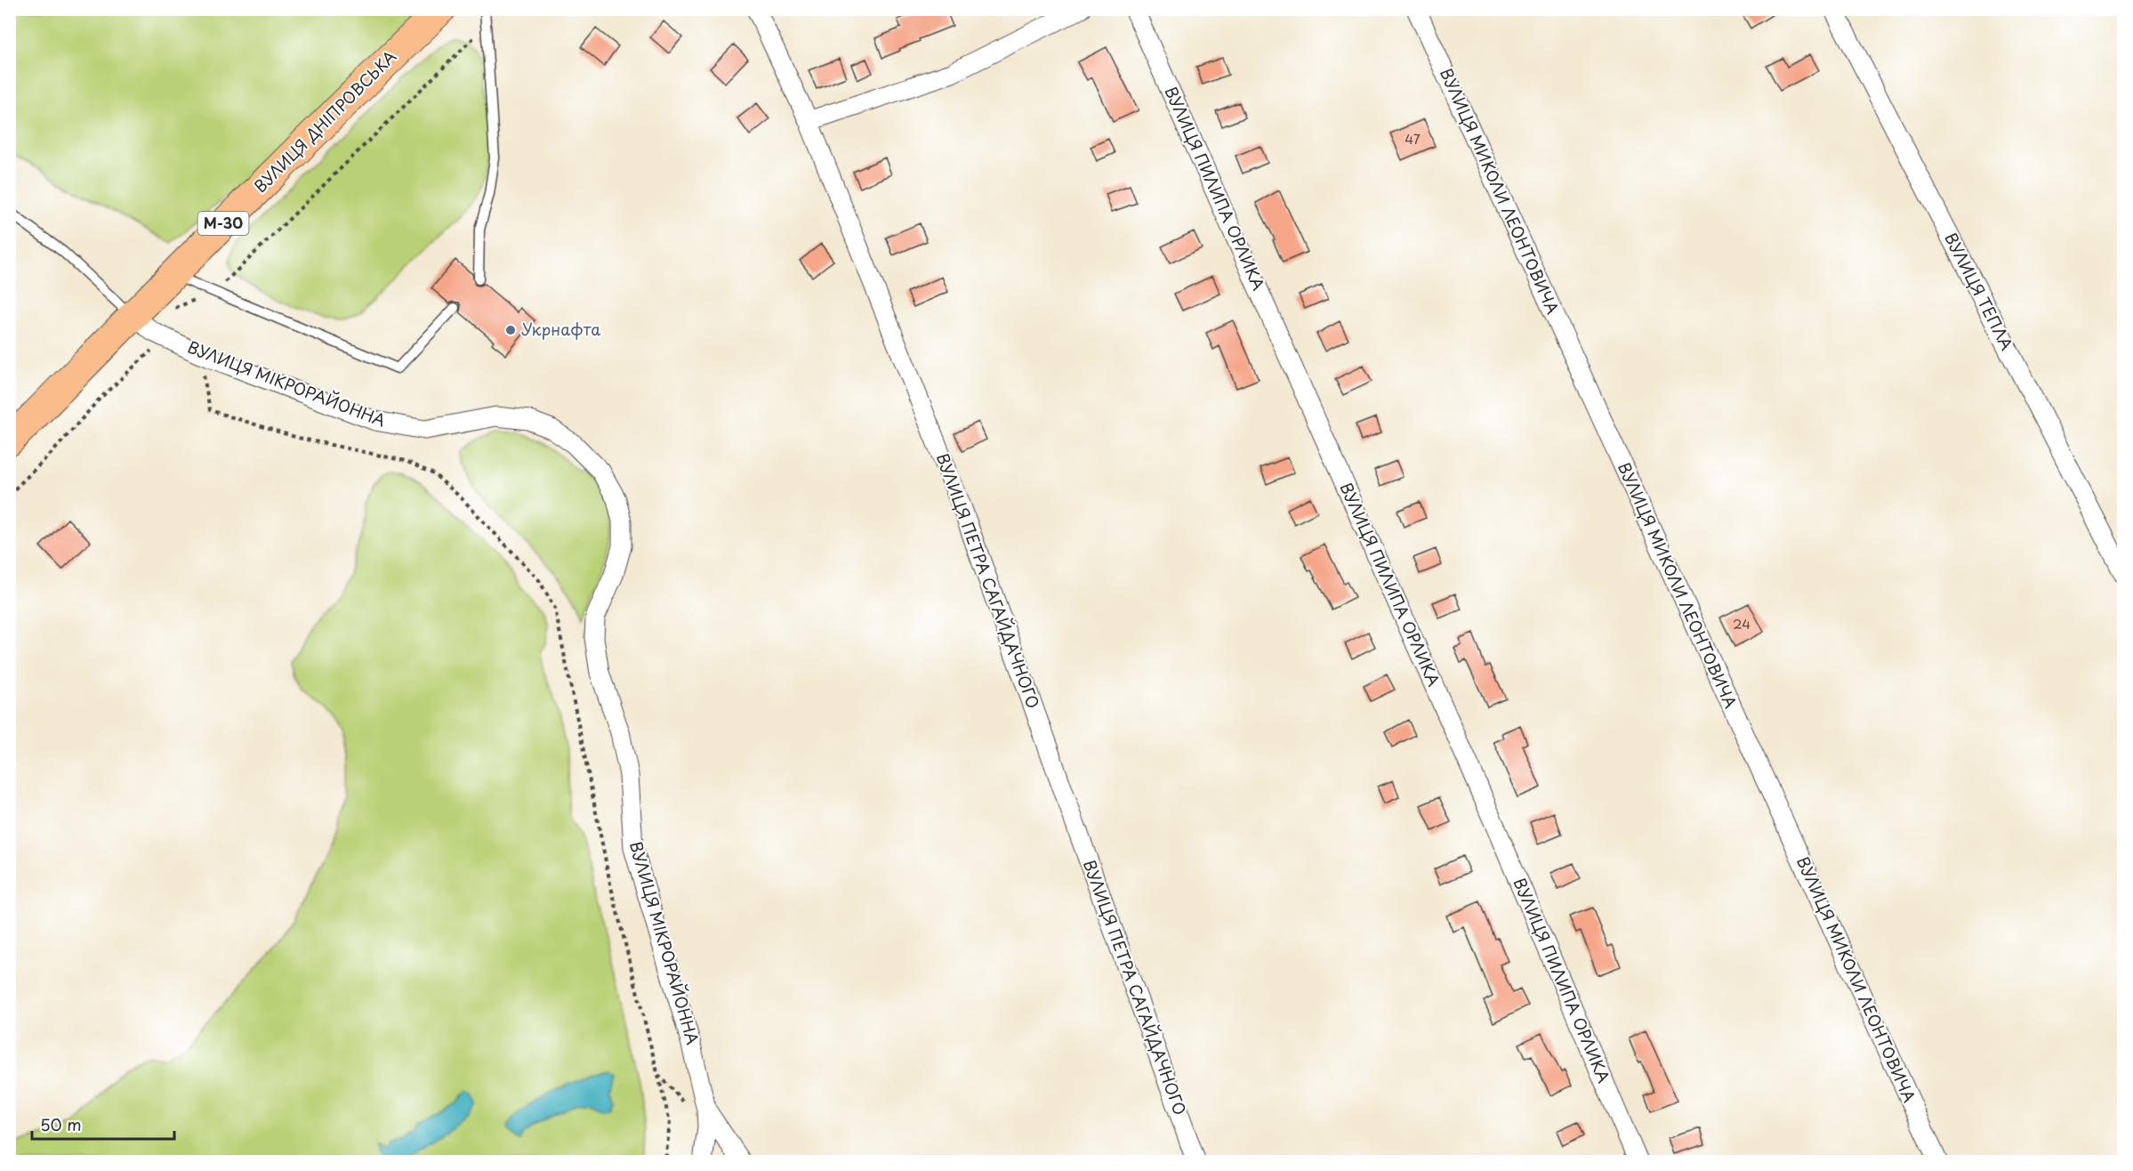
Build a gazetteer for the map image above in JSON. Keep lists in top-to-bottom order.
{
  "streets": {
    "highway": ["ВУЛИЦЯ ДНІПРОВСЬКА", "М-30"],
    "street": [
      "ВУЛИЦЯ ПИЛИПА ОРЛИКА",
      "ВУЛИЦЯ МИКОЛИ ЛЕОНТОВИЧА",
      "ВУЛИЦЯ ТЕПЛА",
      "ВУЛИЦЯ МІКРОРАЙОННА",
      "ВУЛИЦЯ ПЕТРА САГАЙДАЧНОГО"
    ]
  },
  "crossings": [
    ["ВУЛИЦЯ ДНІПРОВСЬКА", "ВУЛИЦЯ МІКРОРАЙОННА"]
  ],
  "places": ["Укрнафта"],
  "house_numbers": ["47", "24"],
  "scale_bar": "50 m"
}
